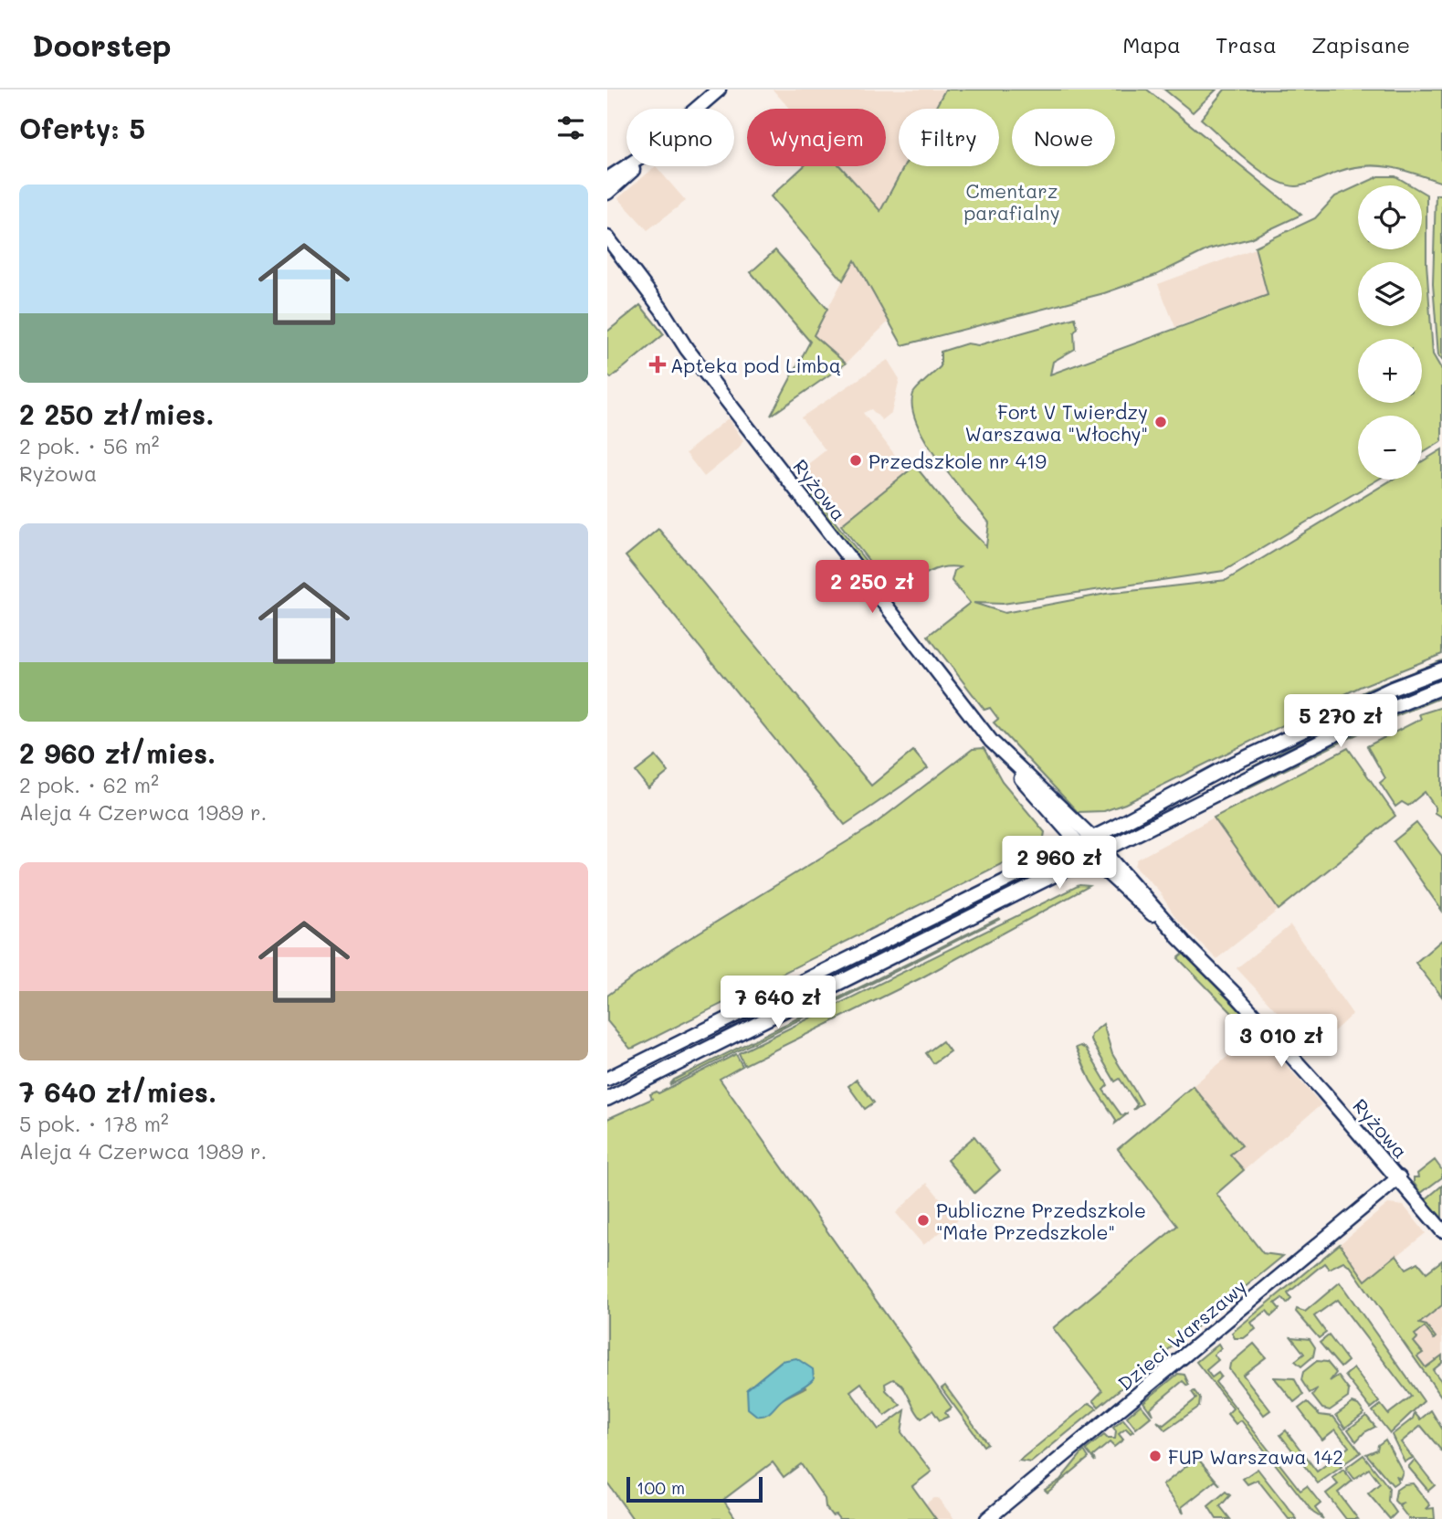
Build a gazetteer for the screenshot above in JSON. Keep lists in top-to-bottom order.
{
  "streets": {
    "street": ["Ryżowa", "Dzieci Warszawy"]
  },
  "crossings": [
    ["Ryżowa", "Dzieci Warszawy"]
  ],
  "parks": ["Cmentarz parafialny"],
  "places": {
    "health": ["Apteka pod Limbą"],
    "other": [
      "Fort V Twierdzy Warszawa \"Włochy\"",
      "Przedszkole nr 419",
      "Publiczne Przedszkole \"Małe Przedszkole\"",
      "FUP Warszawa 142"
    ]
  },
  "scale_bar": "100 m",
  "page": {
    "header": "Doorstep",
    "nav": ["Mapa", "Trasa", "Zapisane"],
    "heading": "Oferty: 5",
    "chip": [
      "Kupno",
      "Wynajem",
      "Filtry",
      "Nowe"
    ],
    "list": [
      {
        "name": "2 250 zł/mies.",
        "note": "2 pok. · 56 m² · Ryżowa"
      },
      {
        "name": "2 960 zł/mies.",
        "note": "2 pok. · 62 m² · Aleja 4 Czerwca 1989 r."
      },
      {
        "name": "7 640 zł/mies.",
        "note": "5 pok. · 178 m² · Aleja 4 Czerwca 1989 r."
      }
    ],
    "map_buttons": ["+", "−"],
    "price": [
      "2 250 zł",
      "5 270 zł",
      "2 960 zł",
      "7 640 zł",
      "3 010 zł"
    ],
    "scale": "100 m"
  }
}
